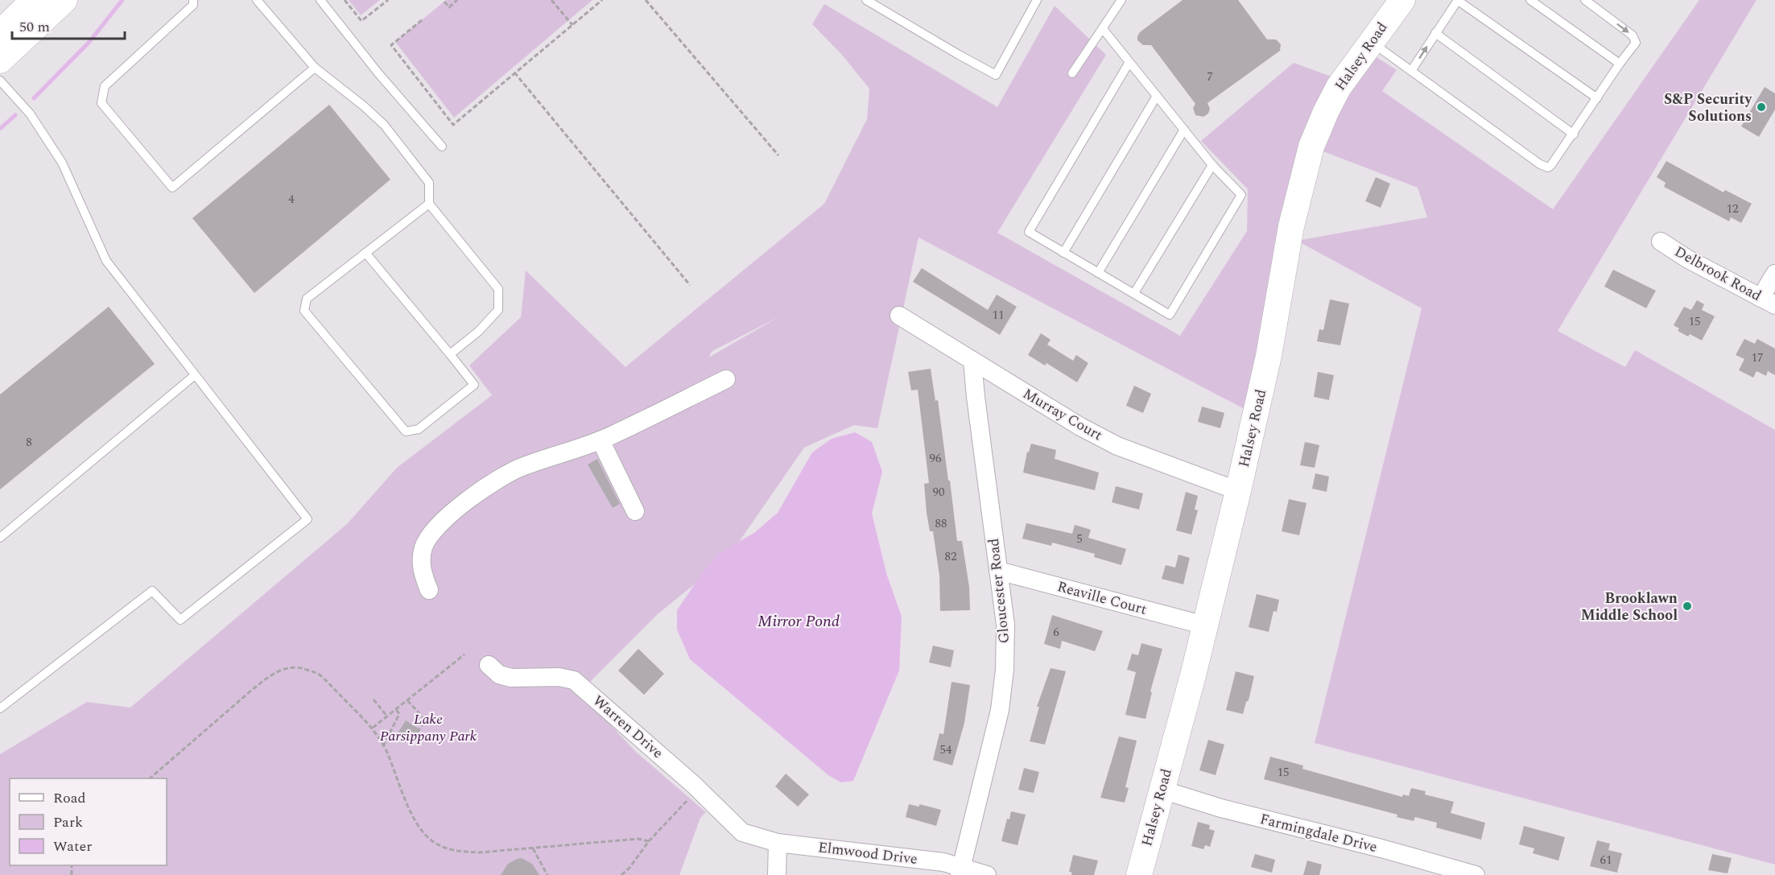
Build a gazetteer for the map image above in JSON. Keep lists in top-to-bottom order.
{
  "streets": {
    "street": [
      "Halsey Road",
      "Delbrook Road",
      "Murray Court",
      "Gloucester Road",
      "Reaville Court",
      "Warren Drive",
      "Farmingdale Drive",
      "Elmwood Drive"
    ]
  },
  "crossings": [
    ["Halsey Road", "Murray Court"],
    ["Halsey Road", "Reaville Court"],
    ["Halsey Road", "Farmingdale Drive"],
    ["Murray Court", "Gloucester Road"],
    ["Gloucester Road", "Reaville Court"],
    ["Gloucester Road", "Elmwood Drive"],
    ["Warren Drive", "Elmwood Drive"]
  ],
  "water": ["Mirror Pond"],
  "parks": ["Lake Parsippany Park"],
  "places": ["S&P Security Solutions", "Brooklawn Middle School"],
  "house_numbers": [
    "7",
    "4",
    "12",
    "11",
    "15",
    "17",
    "8",
    "96",
    "90",
    "88",
    "5",
    "82",
    "6",
    "54",
    "15",
    "61"
  ],
  "legend": ["Road", "Park", "Water"],
  "scale_bar": "50 m"
}
